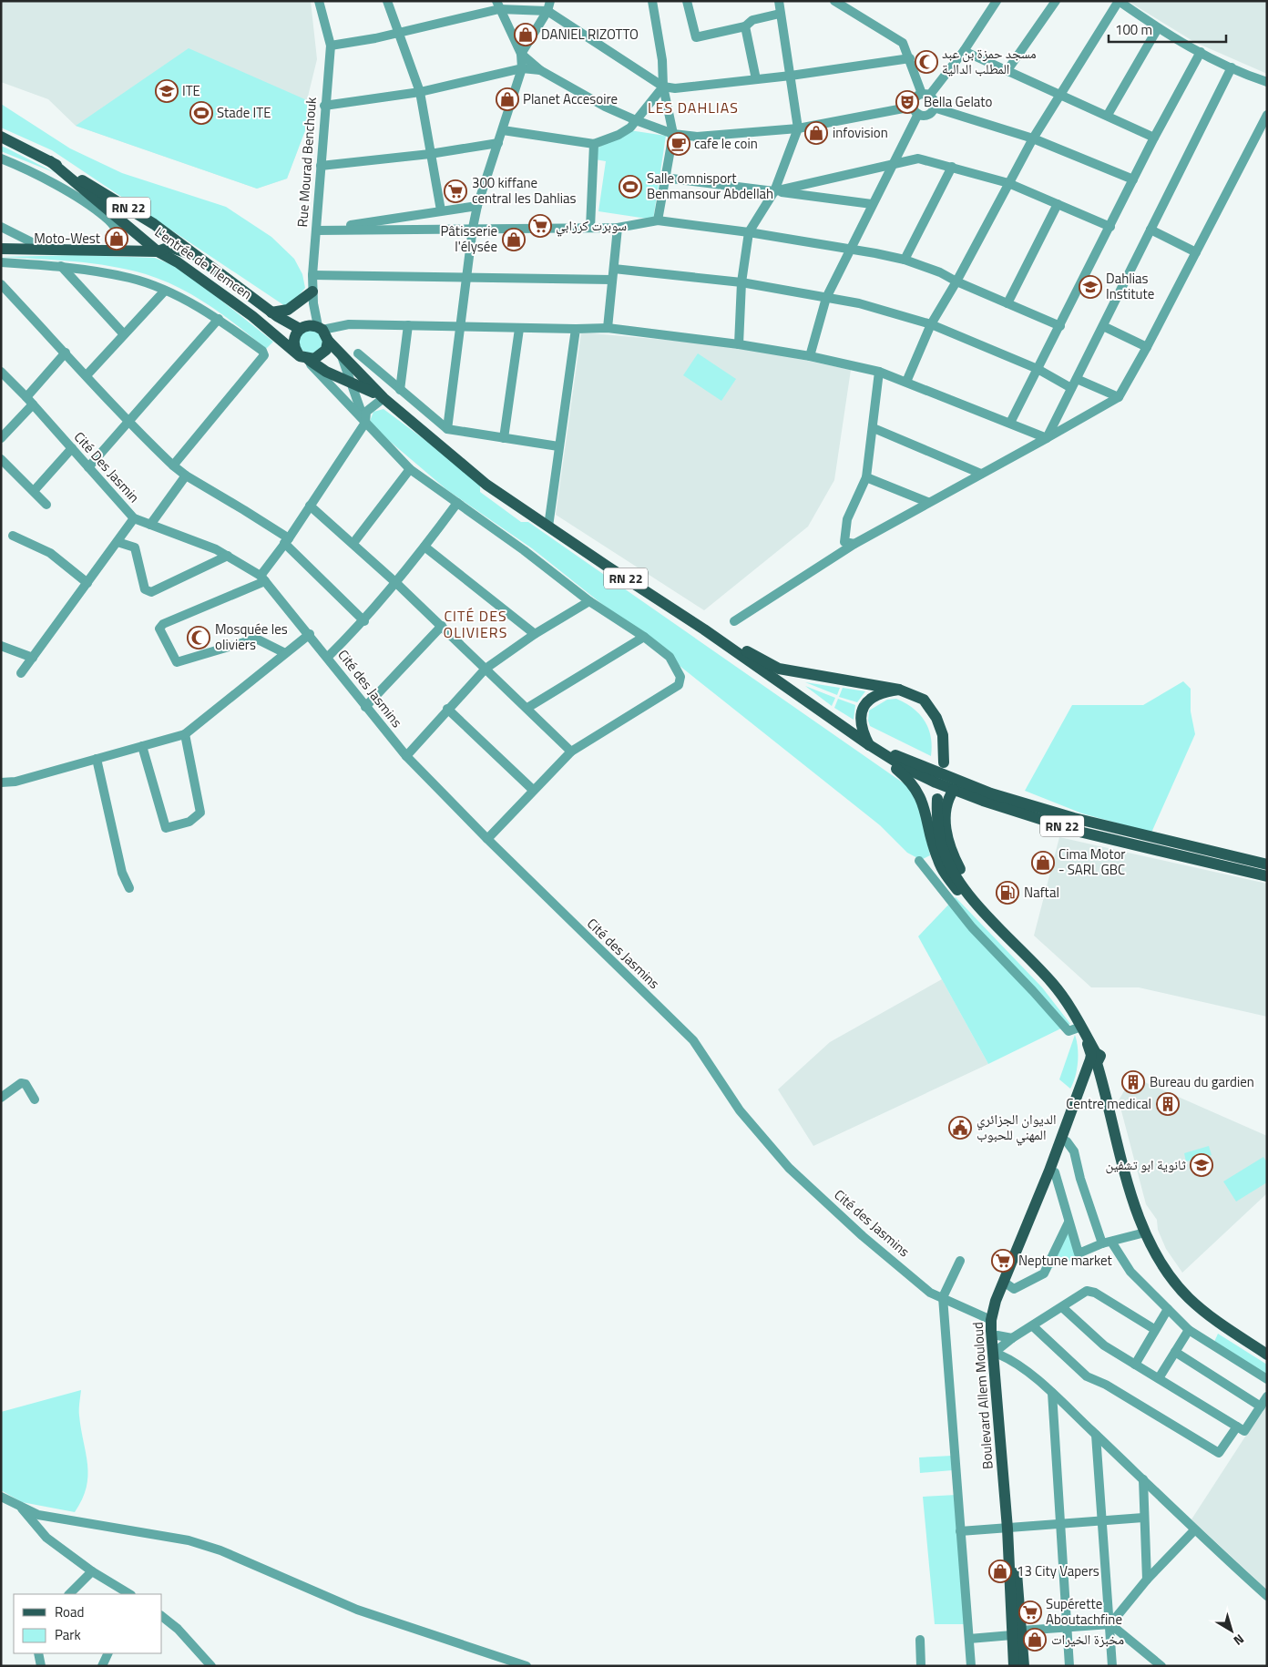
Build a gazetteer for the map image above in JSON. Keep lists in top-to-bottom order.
{
  "streets": {
    "main road": ["RN 22", "L'entrée de Tlemcen", "Boulevard Allem Mouloud"],
    "street": ["Rue Mourad Benchouk", "Cité Des Jasmin", "Cité des Jasmins"]
  },
  "crossings": [
    ["Rue Mourad Benchouk", "L'entrée de Tlemcen"],
    ["RN 22", "L'entrée de Tlemcen"],
    ["Cité Des Jasmin", "Cité des Jasmins"],
    ["Cité des Jasmins", "Boulevard Allem Mouloud"]
  ],
  "districts": ["LES DAHLIAS", "CITÉ DES OLIVIERS"],
  "places": {
    "shop": [
      "DANIEL RIZOTTO",
      "Planet Accesoire",
      "infovision",
      "Moto-West",
      "Pâtisserie l'élysée",
      "Cima Motor - SARL GBC",
      "13 City Vapers",
      "مخبزة الخيرات"
    ],
    "mosque": ["مسجد حمزة بن عبد المطلب الدالية", "Mosquée les oliviers"],
    "school or university": ["ITE", "Dahlias Institute", "ثانوية ابو تشفين"],
    "theatre": ["Bella Gelato"],
    "sports": ["Stade ITE", "Salle omnisport Benmansour Abdellah"],
    "cafe": ["cafe le coin"],
    "supermarket": [
      "300 kiffane central les Dahlias",
      "سوبرت كرزابي",
      "Neptune market",
      "Supérette Aboutachfine"
    ],
    "fuel station": ["Naftal"],
    "building": ["Bureau du gardien", "Centre medical"],
    "public building": ["الديوان الجزائري المهني للحبوب"]
  },
  "legend": ["Road", "Park"],
  "scale_bar": "100 m",
  "north": "bottom right"
}
